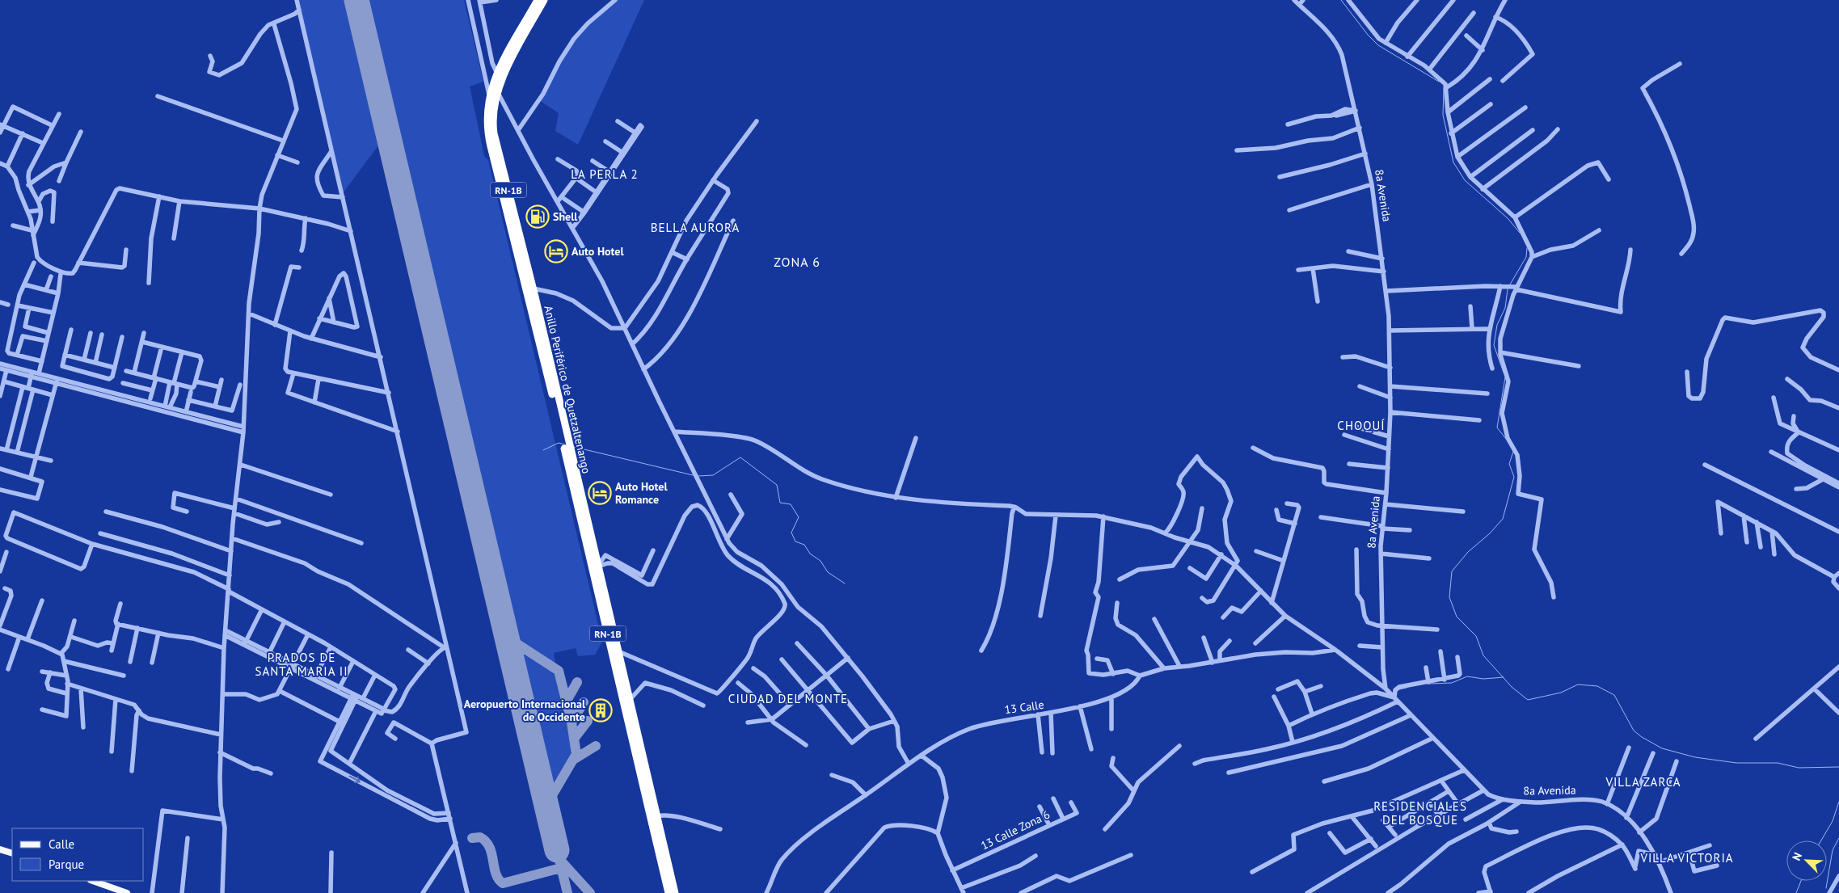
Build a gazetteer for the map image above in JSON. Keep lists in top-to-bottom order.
{
  "streets": {
    "highway": ["RN-1B", "Anillo Periférico de Quetzaltenango"],
    "street": ["8a Avenida", "13 Calle", "13 Calle Zona 6"]
  },
  "districts": [
    "LA PERLA 2",
    "BELLA AURORA",
    "ZONA 6",
    "CHOQUÍ",
    "PRADOS DE SANTA MARIA II",
    "CIUDAD DEL MONTE",
    "VILLA ZARCA",
    "RESIDENCIALES DEL BOSQUE",
    "VILLA VICTORIA"
  ],
  "places": {
    "fuel station": ["Shell"],
    "hotel": ["Auto Hotel", "Auto Hotel Romance"],
    "building": ["Aeropuerto Internacional de Occidente"]
  },
  "legend": ["Calle", "Parque"],
  "north": "top left"
}
